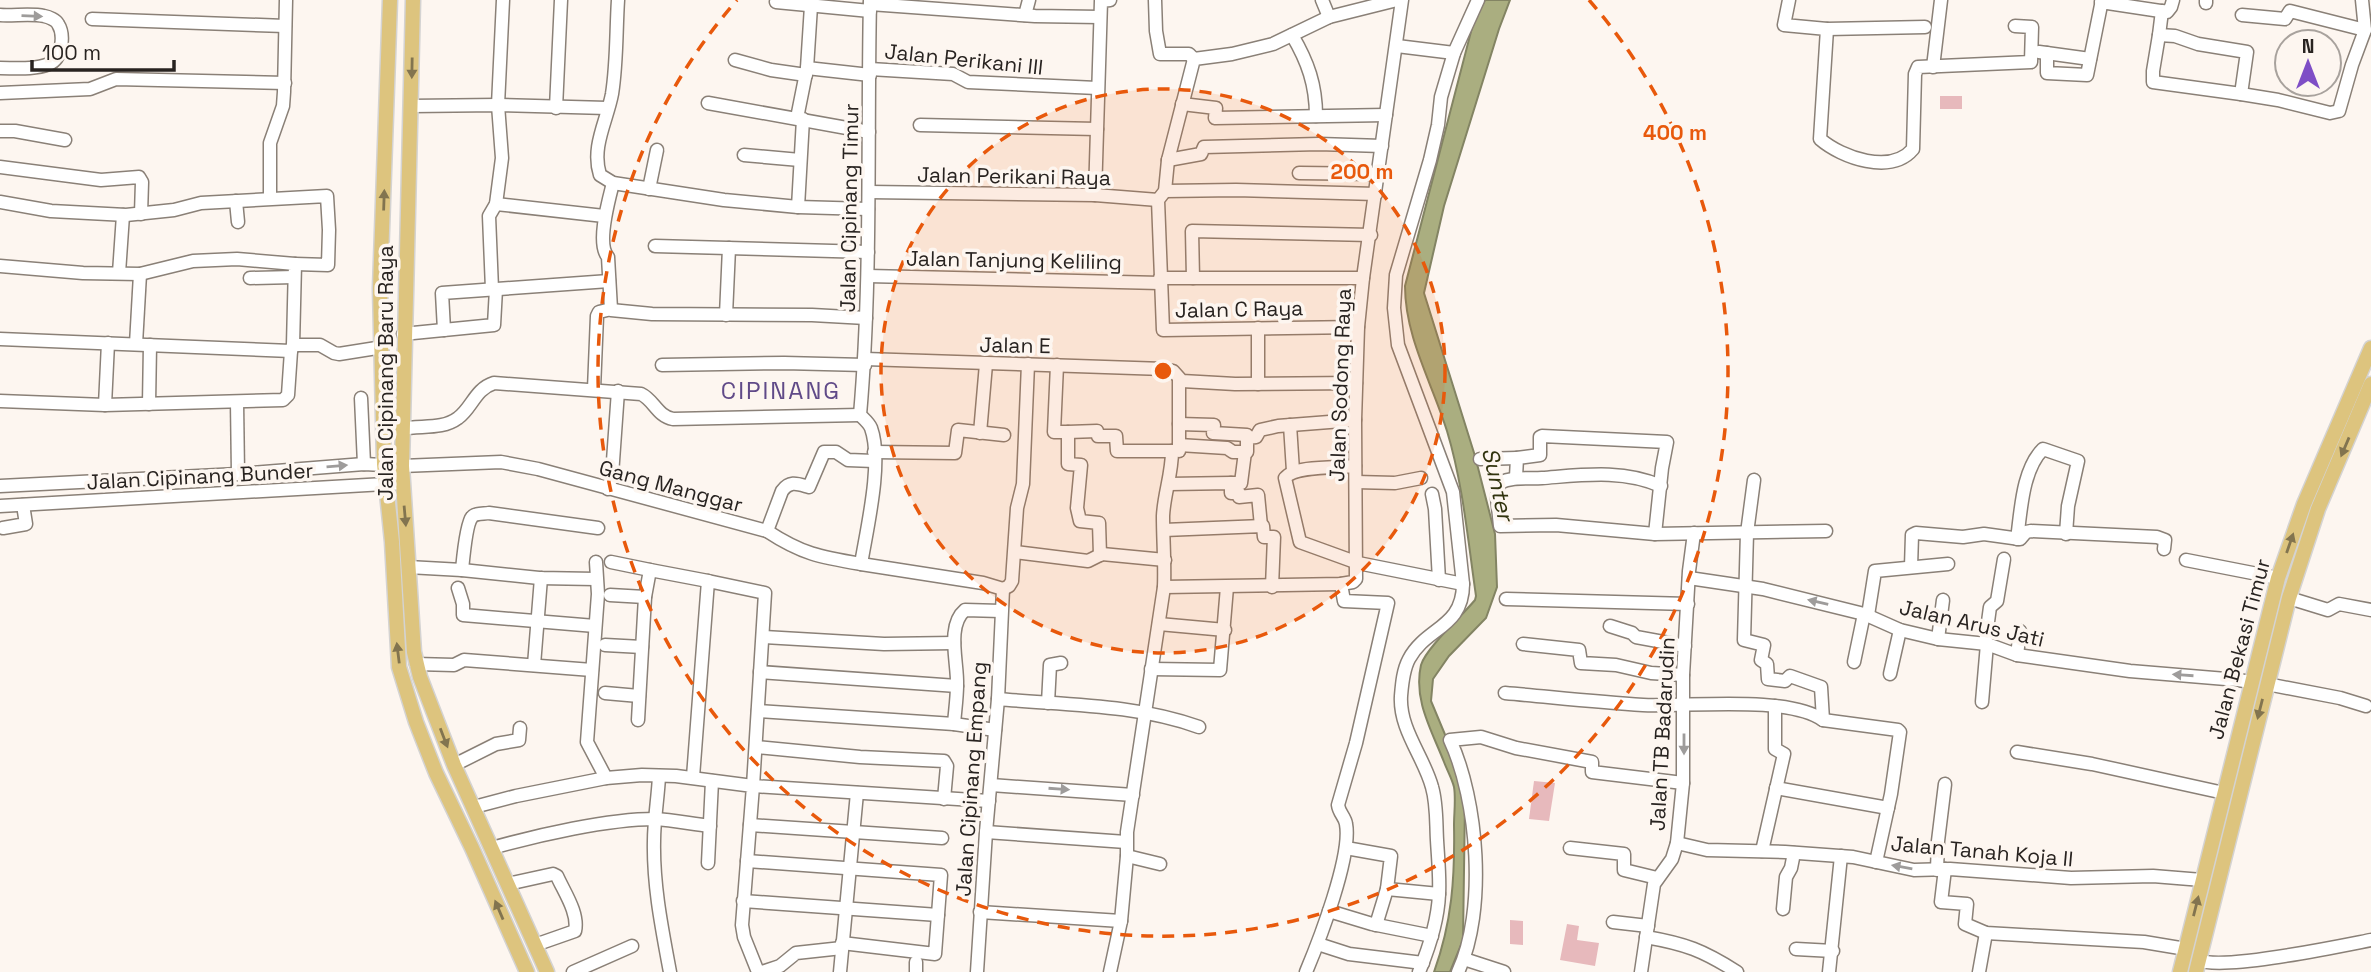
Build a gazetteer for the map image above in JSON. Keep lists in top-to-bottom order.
{
  "streets": {
    "main road": ["Jalan Cipinang Baru Raya", "Jalan Bekasi Timur"],
    "street": [
      "Jalan Perikani III",
      "Jalan Perikani Raya",
      "Jalan Cipinang Timur",
      "Jalan Tanjung Keliling",
      "Jalan C Raya",
      "Jalan E",
      "Jalan Sodong Raya",
      "Jalan Cipinang Bunder",
      "Gang Manggar",
      "Jalan Arus Jati",
      "Jalan TB Badarudin",
      "Jalan Cipinang Empang",
      "Jalan Tanah Koja II"
    ]
  },
  "crossings": [
    ["Jalan Perikani III", "Jalan Cipinang Timur"],
    ["Jalan Perikani Raya", "Jalan Cipinang Timur"],
    ["Jalan Perikani Raya", "Jalan Sodong Raya"],
    ["Jalan Cipinang Timur", "Jalan Tanjung Keliling"],
    ["Jalan Cipinang Timur", "Jalan E"],
    ["Jalan Cipinang Timur", "Gang Manggar"],
    ["Jalan Tanjung Keliling", "Jalan C Raya"],
    ["Jalan Tanjung Keliling", "Jalan Sodong Raya"],
    ["Jalan C Raya", "Jalan Sodong Raya"],
    ["Jalan Cipinang Baru Raya", "Jalan Cipinang Bunder"],
    ["Jalan Cipinang Baru Raya", "Gang Manggar"],
    ["Jalan Cipinang Bunder", "Gang Manggar"],
    ["Jalan Arus Jati", "Jalan Bekasi Timur"],
    ["Jalan Arus Jati", "Jalan TB Badarudin"],
    ["Jalan Bekasi Timur", "Jalan Tanah Koja II"],
    ["Jalan TB Badarudin", "Jalan Tanah Koja II"]
  ],
  "districts": ["CIPINANG"],
  "water": ["Sunter"],
  "scale_bar": "100 m",
  "north": "top",
  "rings": ["400 m", "200 m"]
}
